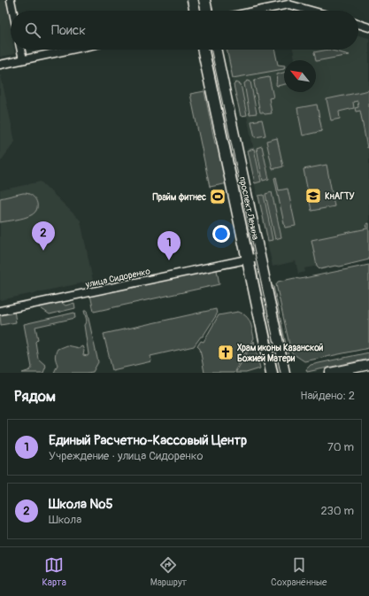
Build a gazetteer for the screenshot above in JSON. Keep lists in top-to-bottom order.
{
  "streets": {
    "highway": ["проспект Ленина"],
    "street": ["улица Сидоренко"]
  },
  "crossings": [
    ["проспект Ленина", "улица Сидоренко"]
  ],
  "places": {
    "school or university": ["КнАГТУ"],
    "sports": ["Прайм фитнес"],
    "church": ["Храм иконы Казанской Божией Матери"]
  },
  "north": "top left",
  "page": {
    "search": "Поиск",
    "pins": ["2", "1"],
    "heading": ["Рядом", "Найдено: 2"],
    "list": [
      {
        "mark": "1",
        "name": "Единый Расчетно-Кассовый Центр",
        "note": "Учреждение · улица Сидоренко",
        "value": "70 m"
      },
      {
        "mark": "2",
        "name": "Школа №5",
        "note": "Школа",
        "value": "230 m"
      }
    ],
    "nav": ["Карта", "Маршрут", "Сохранённые"]
  }
}
